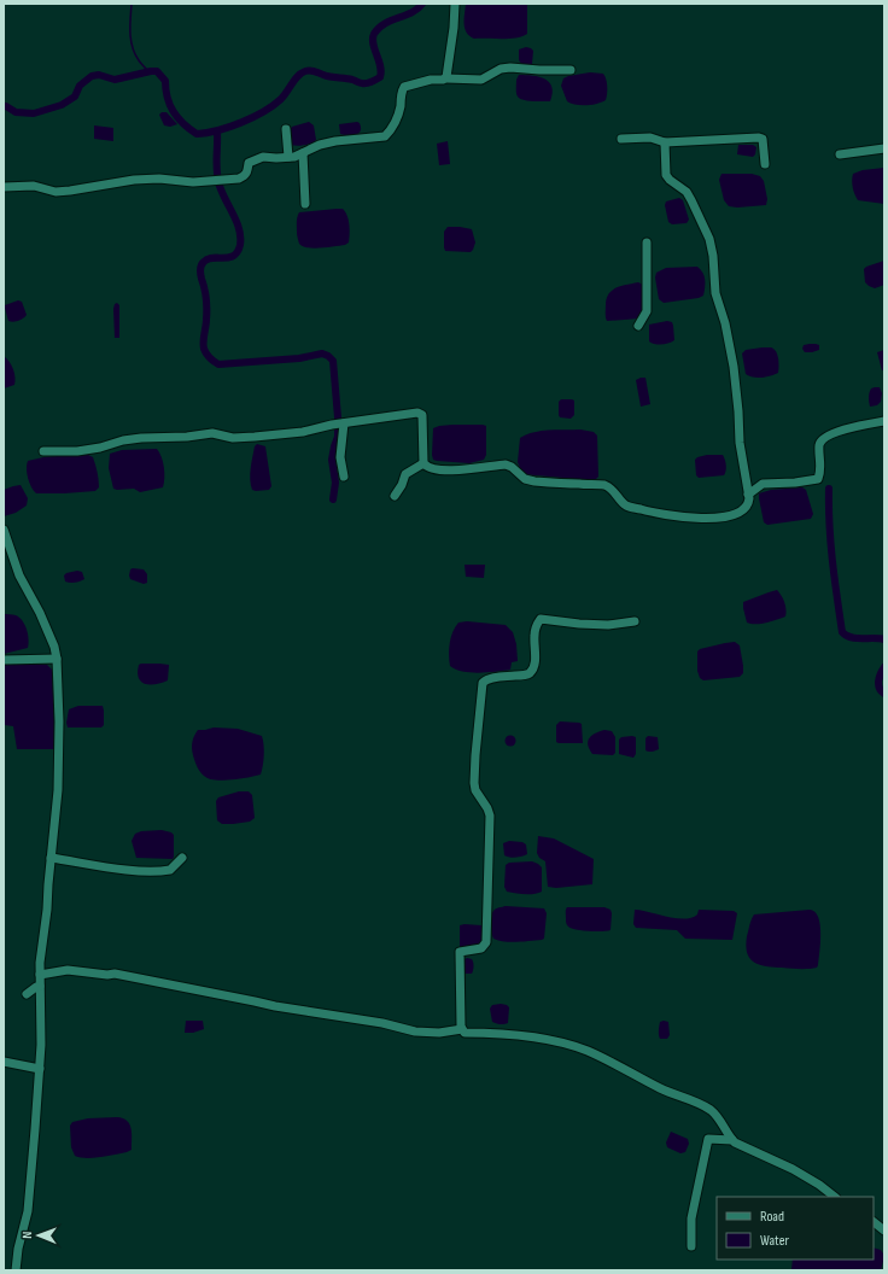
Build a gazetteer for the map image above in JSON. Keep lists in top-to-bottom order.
{
  "legend": ["Road", "Water"],
  "north": "left"
}
